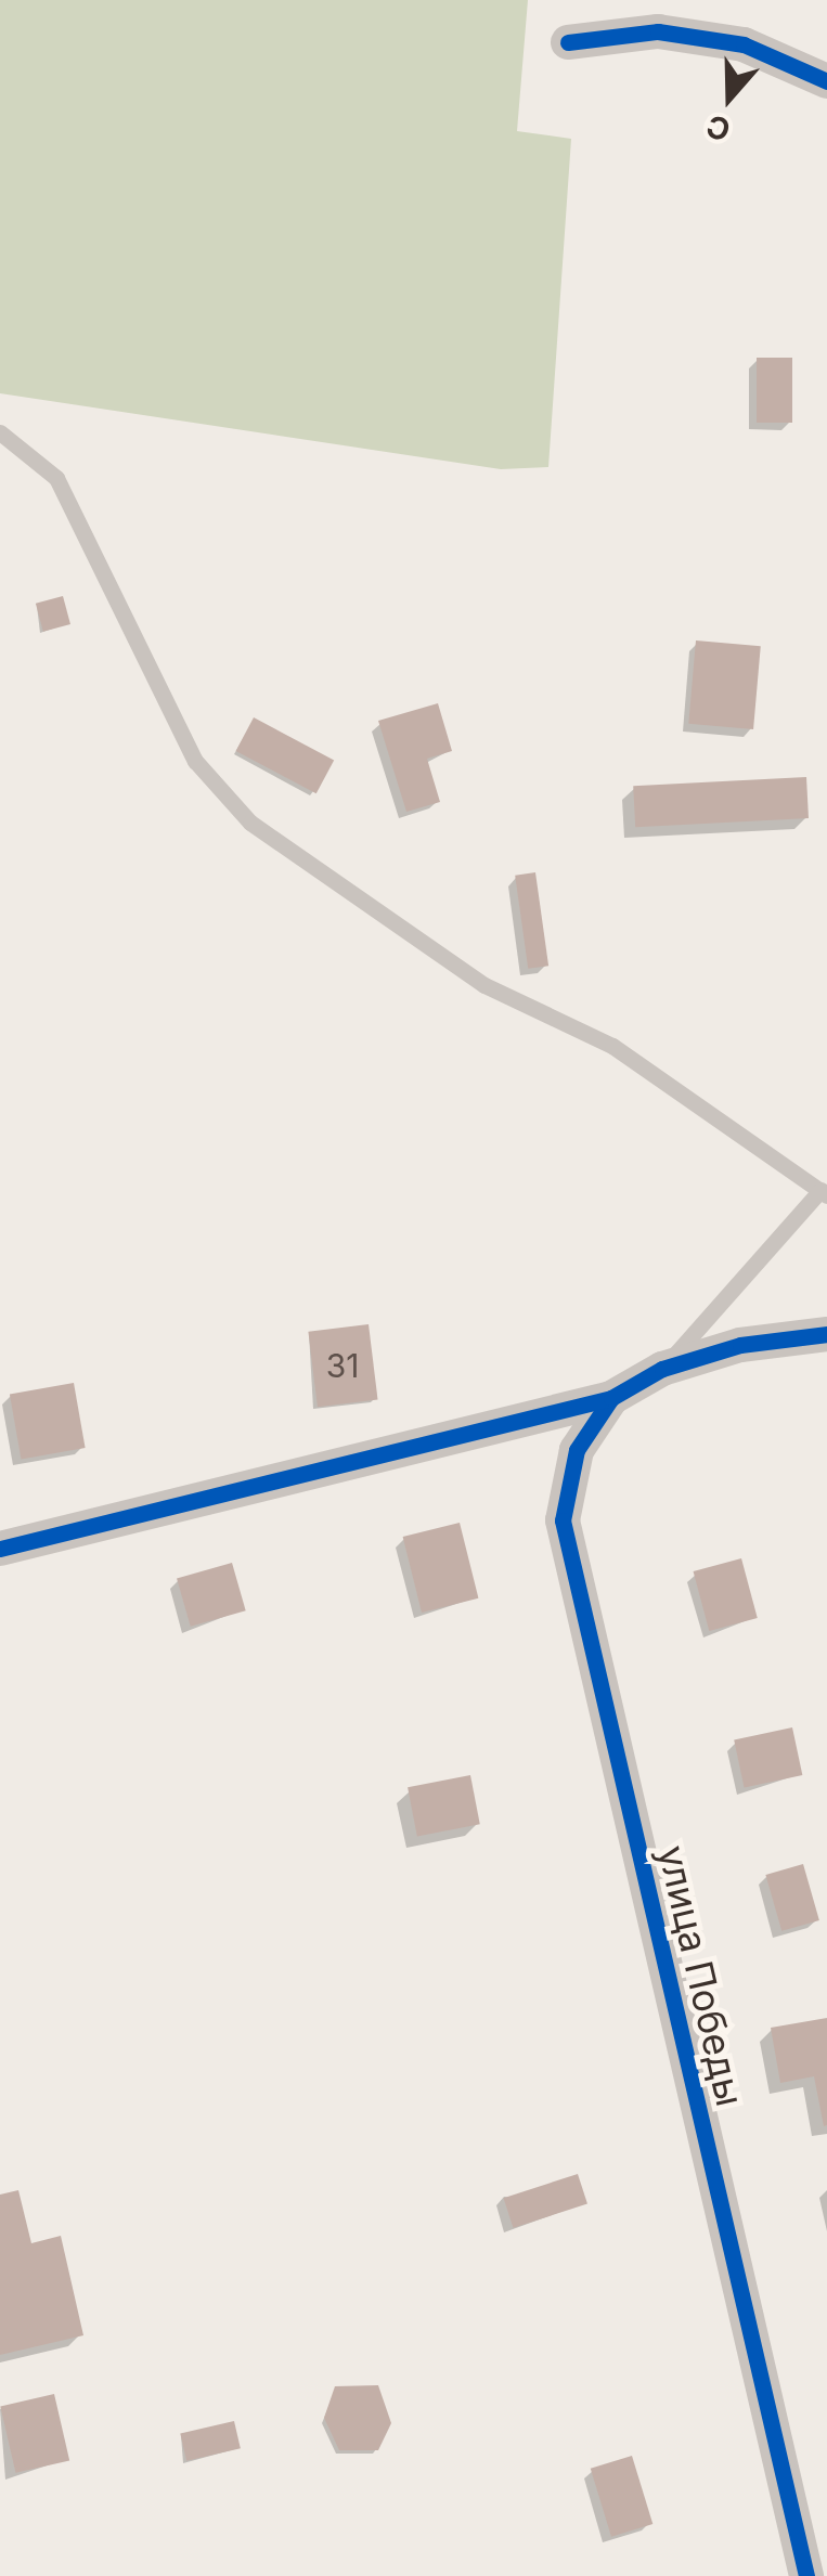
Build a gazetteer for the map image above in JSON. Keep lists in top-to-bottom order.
{
  "streets": {
    "street": ["улица Победы"]
  },
  "house_numbers": ["31"],
  "north": "bottom"
}
